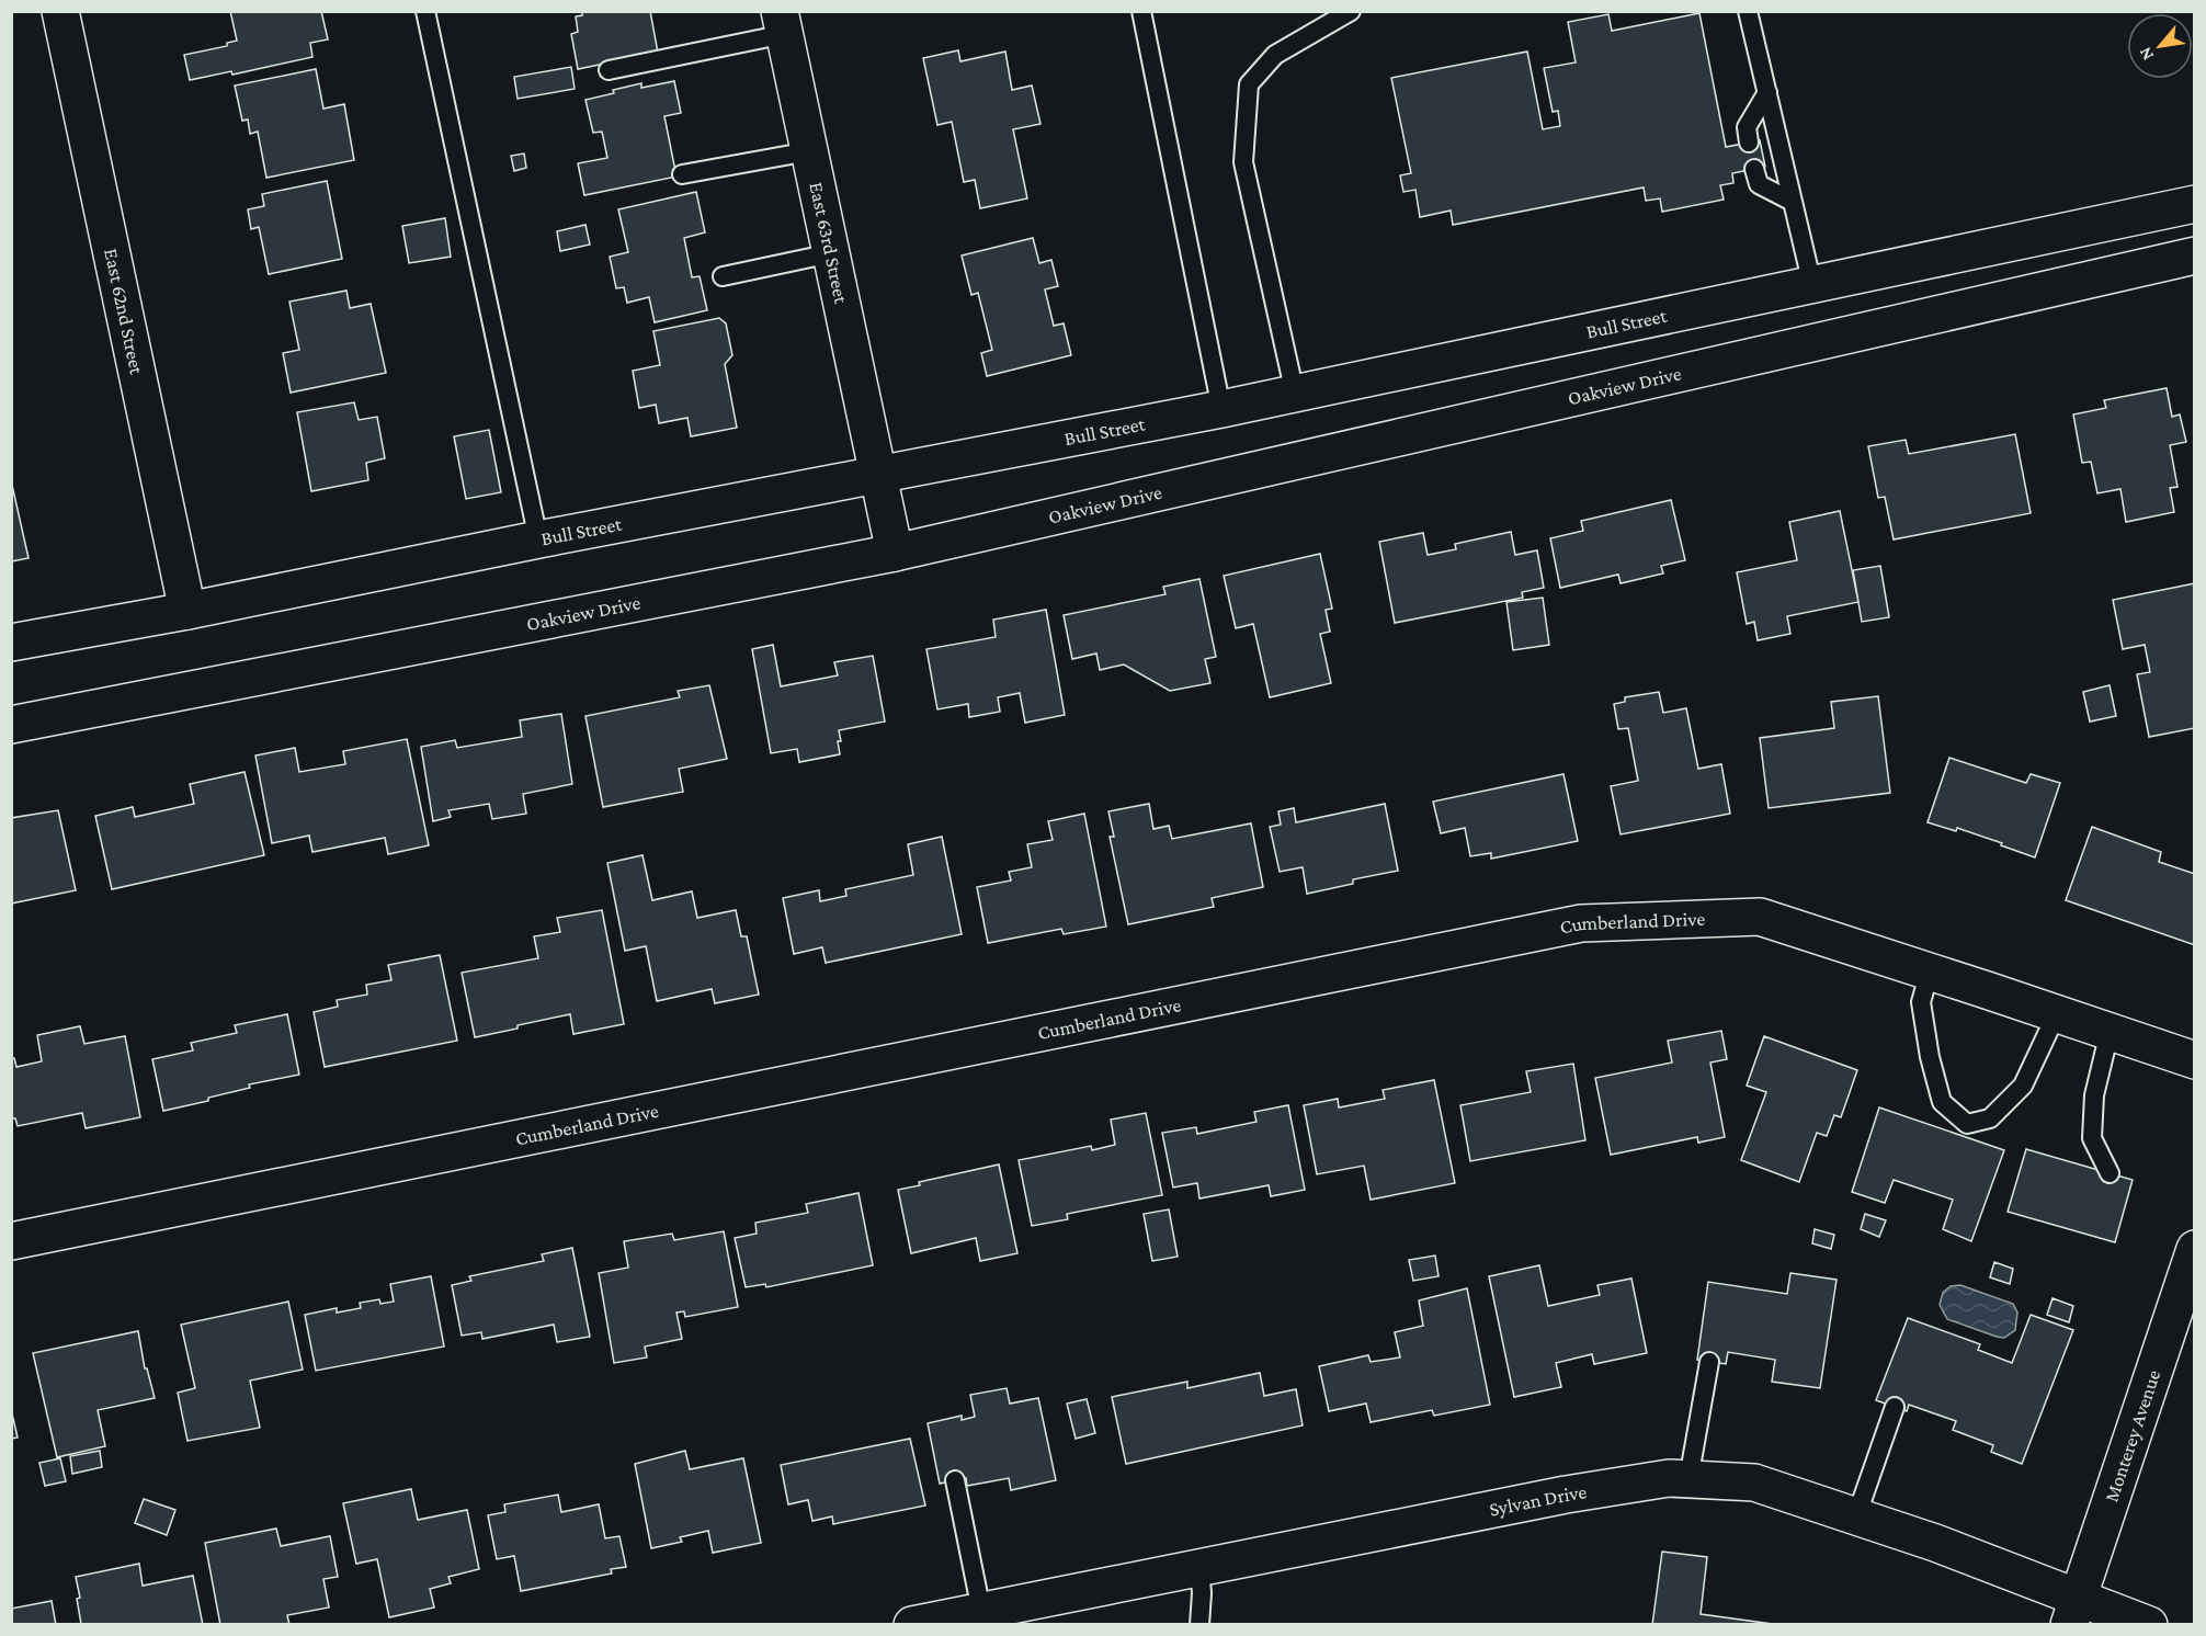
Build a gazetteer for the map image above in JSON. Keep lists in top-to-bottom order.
{
  "streets": {
    "street": [
      "East 63rd Street",
      "East 62nd Street",
      "Bull Street",
      "Oakview Drive",
      "Cumberland Drive",
      "Monterey Avenue",
      "Sylvan Drive"
    ]
  },
  "crossings": [
    ["East 63rd Street", "Bull Street"],
    ["East 63rd Street", "Oakview Drive"],
    ["East 62nd Street", "Bull Street"],
    ["Monterey Avenue", "Sylvan Drive"]
  ],
  "north": "bottom left"
}
